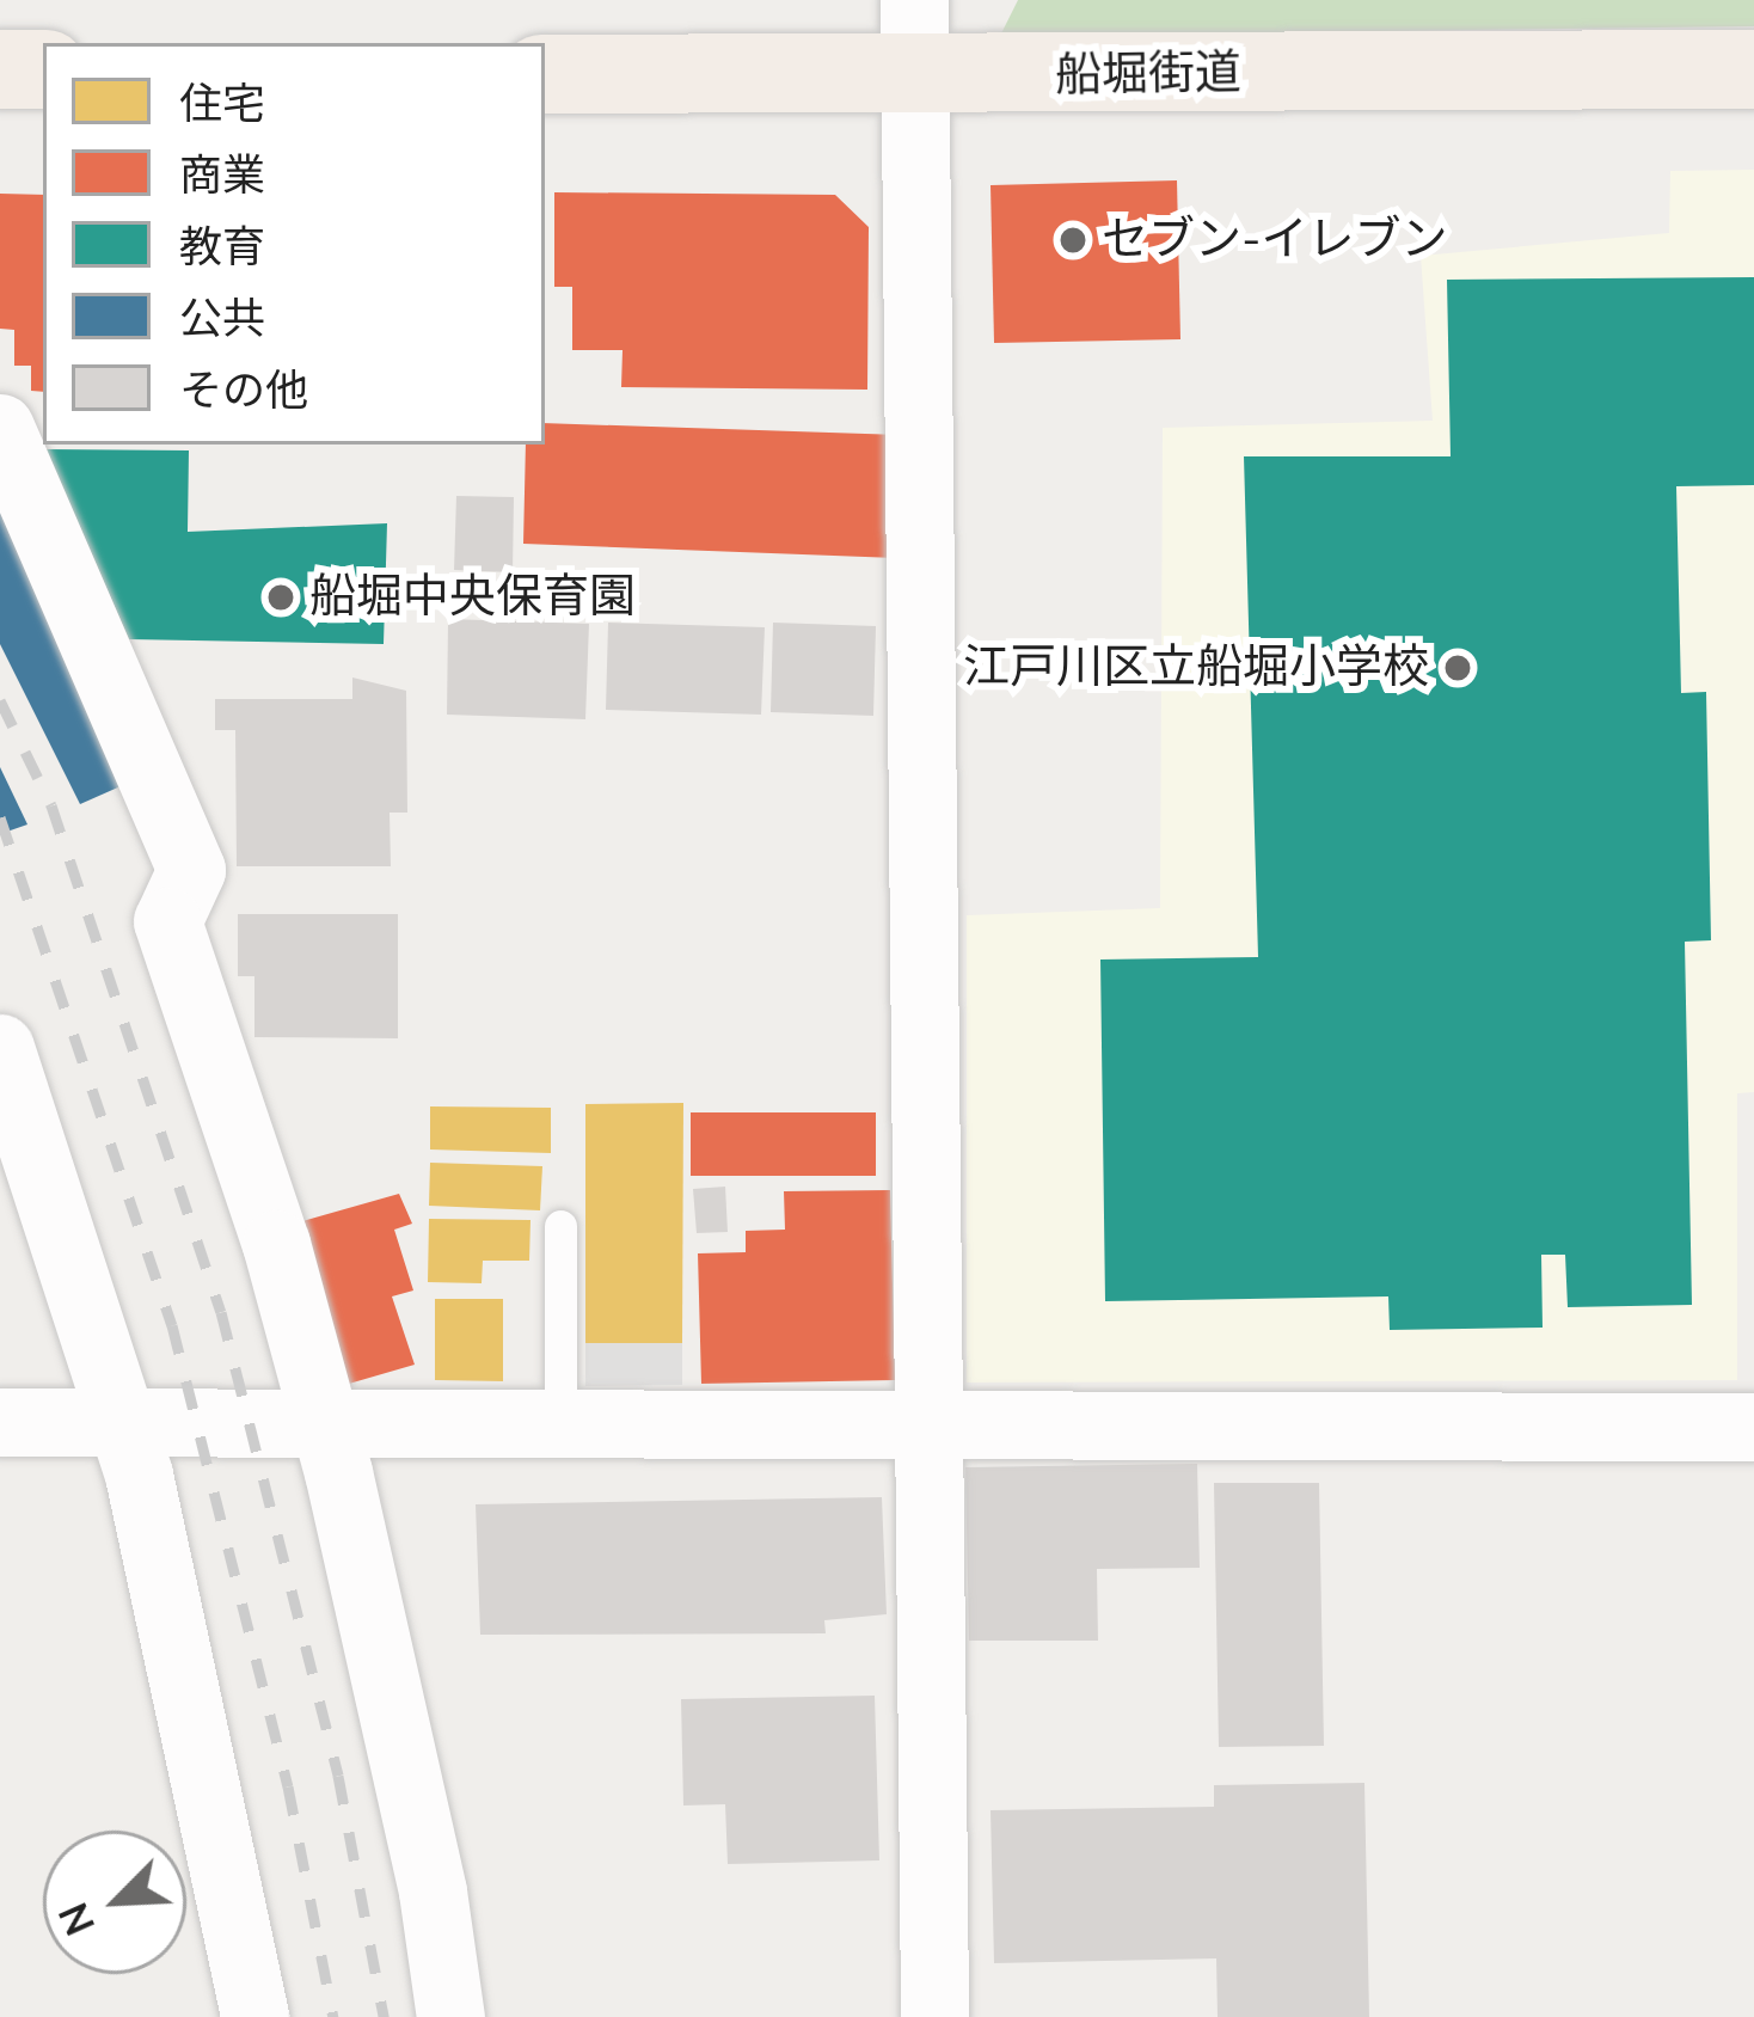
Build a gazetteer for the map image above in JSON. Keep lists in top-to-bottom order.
{
  "streets": {
    "main road": ["船堀街道"]
  },
  "places": ["セブン-イレブン", "船堀中央保育園", "江戸川区立船堀小学校"],
  "legend": [
    "住宅",
    "商業",
    "教育",
    "公共",
    "その他"
  ],
  "north": "bottom left"
}
